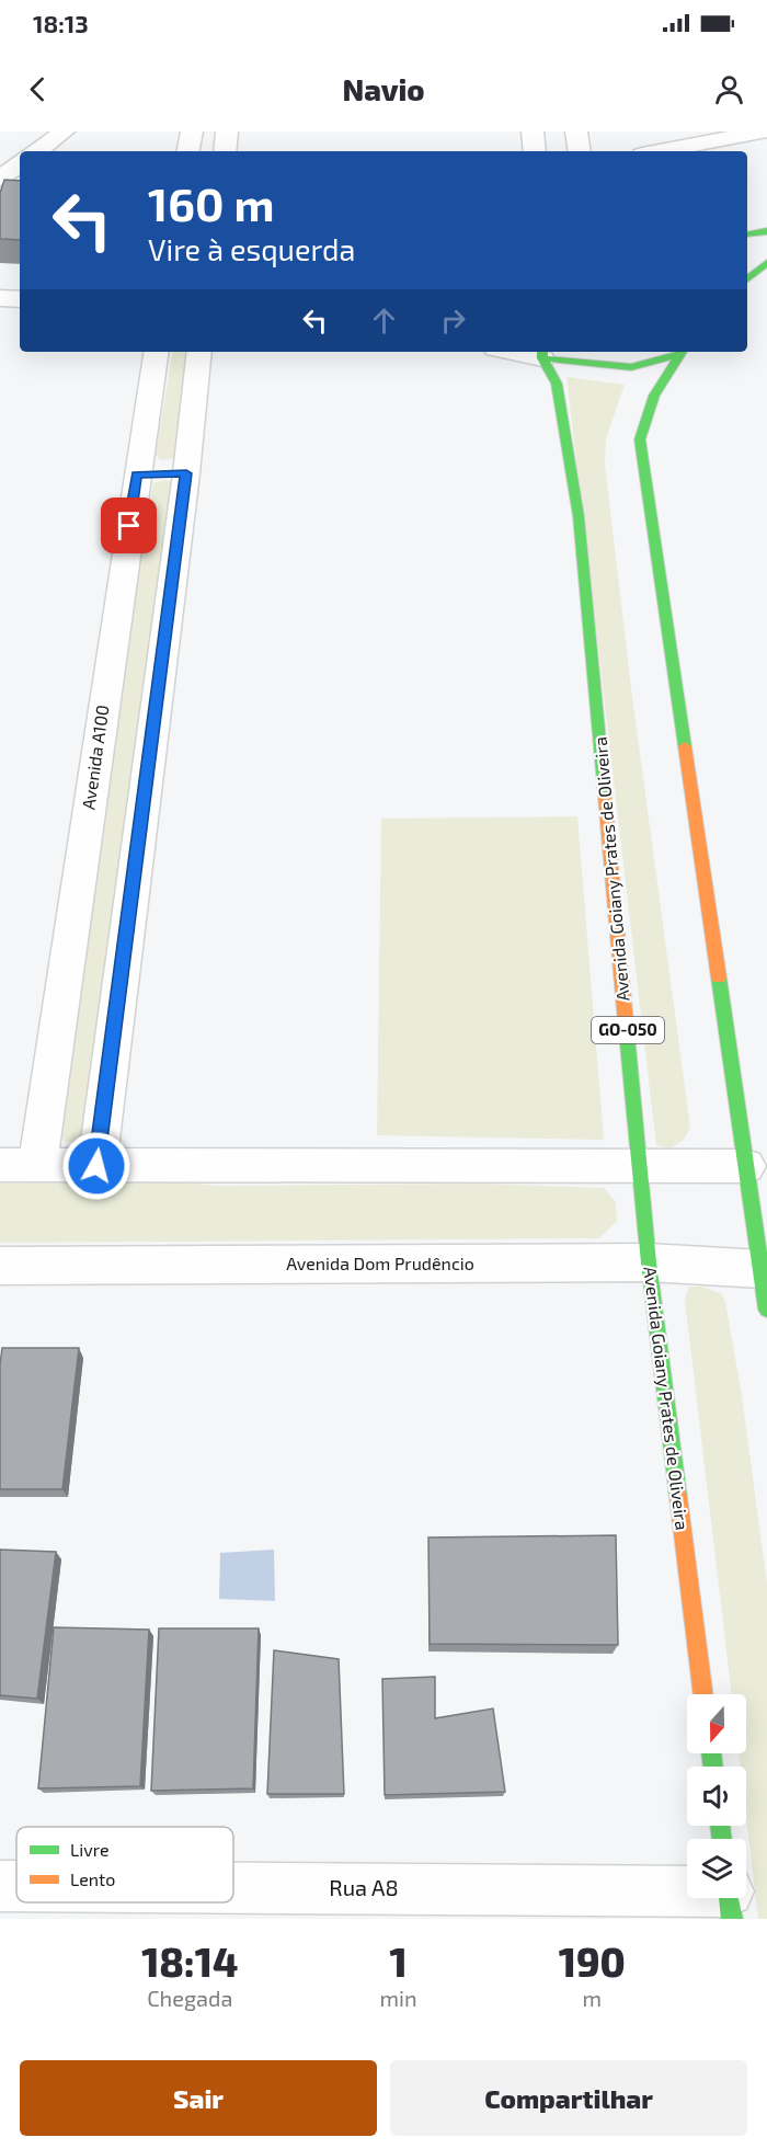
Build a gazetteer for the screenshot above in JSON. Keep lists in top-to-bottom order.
{
  "streets": {
    "main road": ["Avenida Goiany Prates de Oliveira", "GO-050"],
    "street": ["Avenida A100", "Avenida Dom Prudêncio", "Rua A8"]
  },
  "crossings": [
    ["Avenida Goiany Prates de Oliveira", "Avenida Dom Prudêncio"]
  ],
  "legend": ["Livre", "Lento"],
  "north": "bottom",
  "page": {
    "status": "18:13",
    "header": "Navio",
    "turn": ["160 m", "Vire à esquerda"],
    "eta": [
      "18:14",
      "Chegada",
      "1",
      "min",
      "190",
      "m"
    ],
    "buttons": ["Sair", "Compartilhar"]
  }
}
